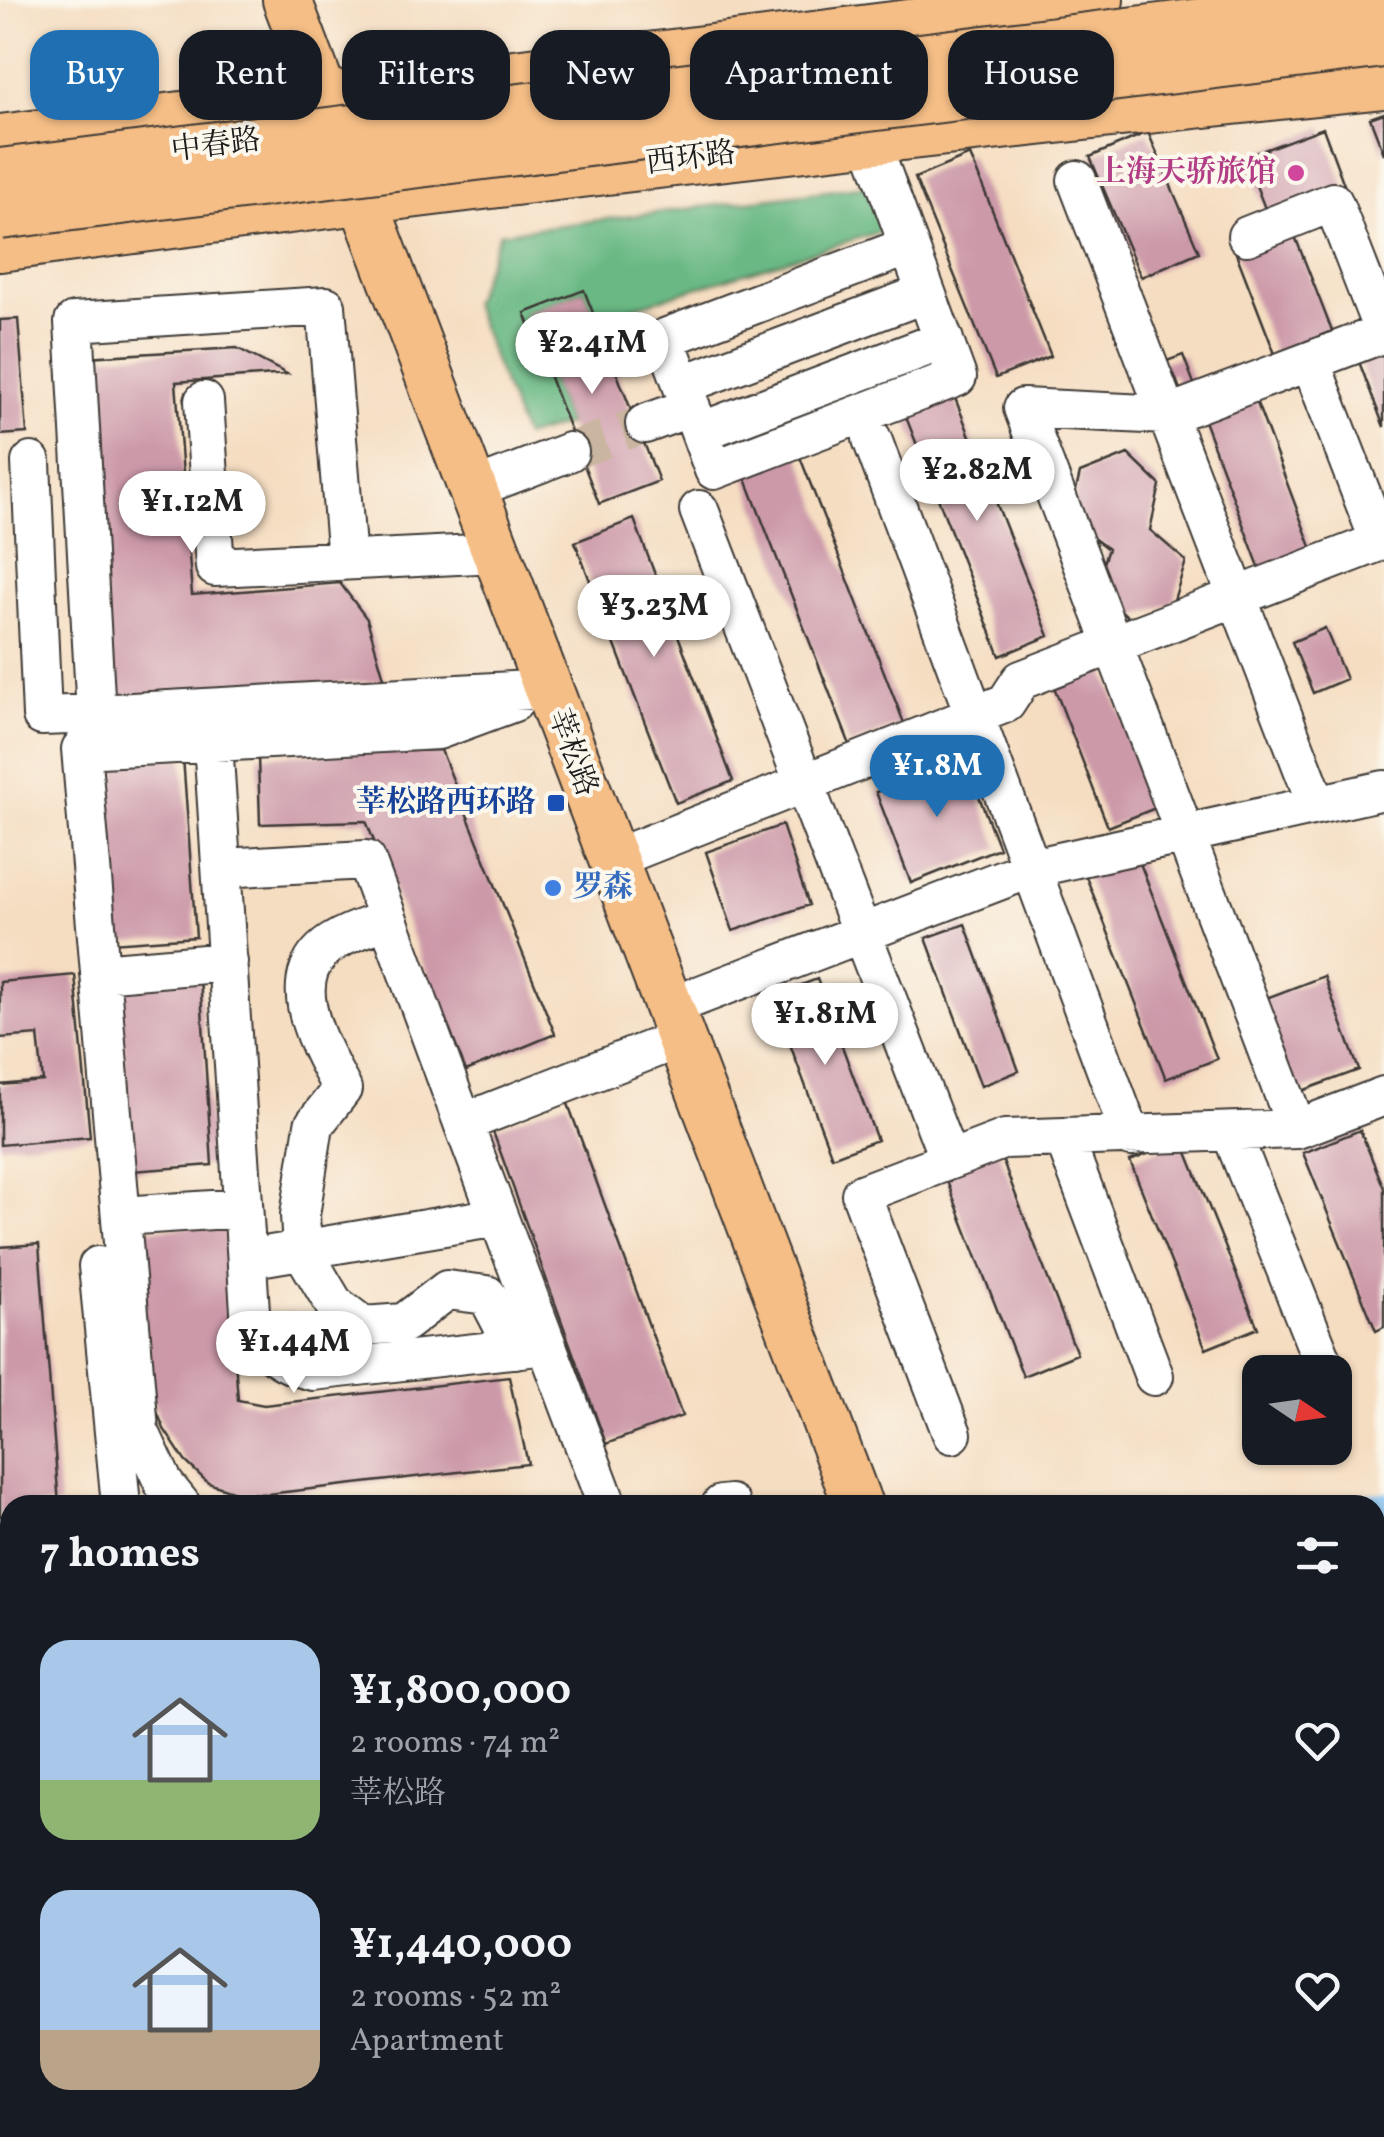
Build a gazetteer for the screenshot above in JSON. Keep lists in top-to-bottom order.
{
  "streets": {
    "main road": ["中春路", "西环路", "莘松路"]
  },
  "crossings": [
    ["西环路", "莘松路"]
  ],
  "places": {
    "other": ["上海天骄旅馆", "罗森"],
    "transit": ["莘松路西环路"]
  },
  "north": "right",
  "page": {
    "chip": [
      "Buy",
      "Rent",
      "Filters",
      "New",
      "Apartment",
      "House"
    ],
    "price": [
      "¥2.41M",
      "¥2.82M",
      "¥1.12M",
      "¥3.23M",
      "¥1.8M",
      "¥1.81M",
      "¥1.44M"
    ],
    "heading": "7 homes",
    "list": [
      {
        "name": "¥1,800,000",
        "note": "2 rooms · 74 m² · 莘松路"
      },
      {
        "name": "¥1,440,000",
        "note": "2 rooms · 52 m² · Apartment"
      }
    ]
  }
}
